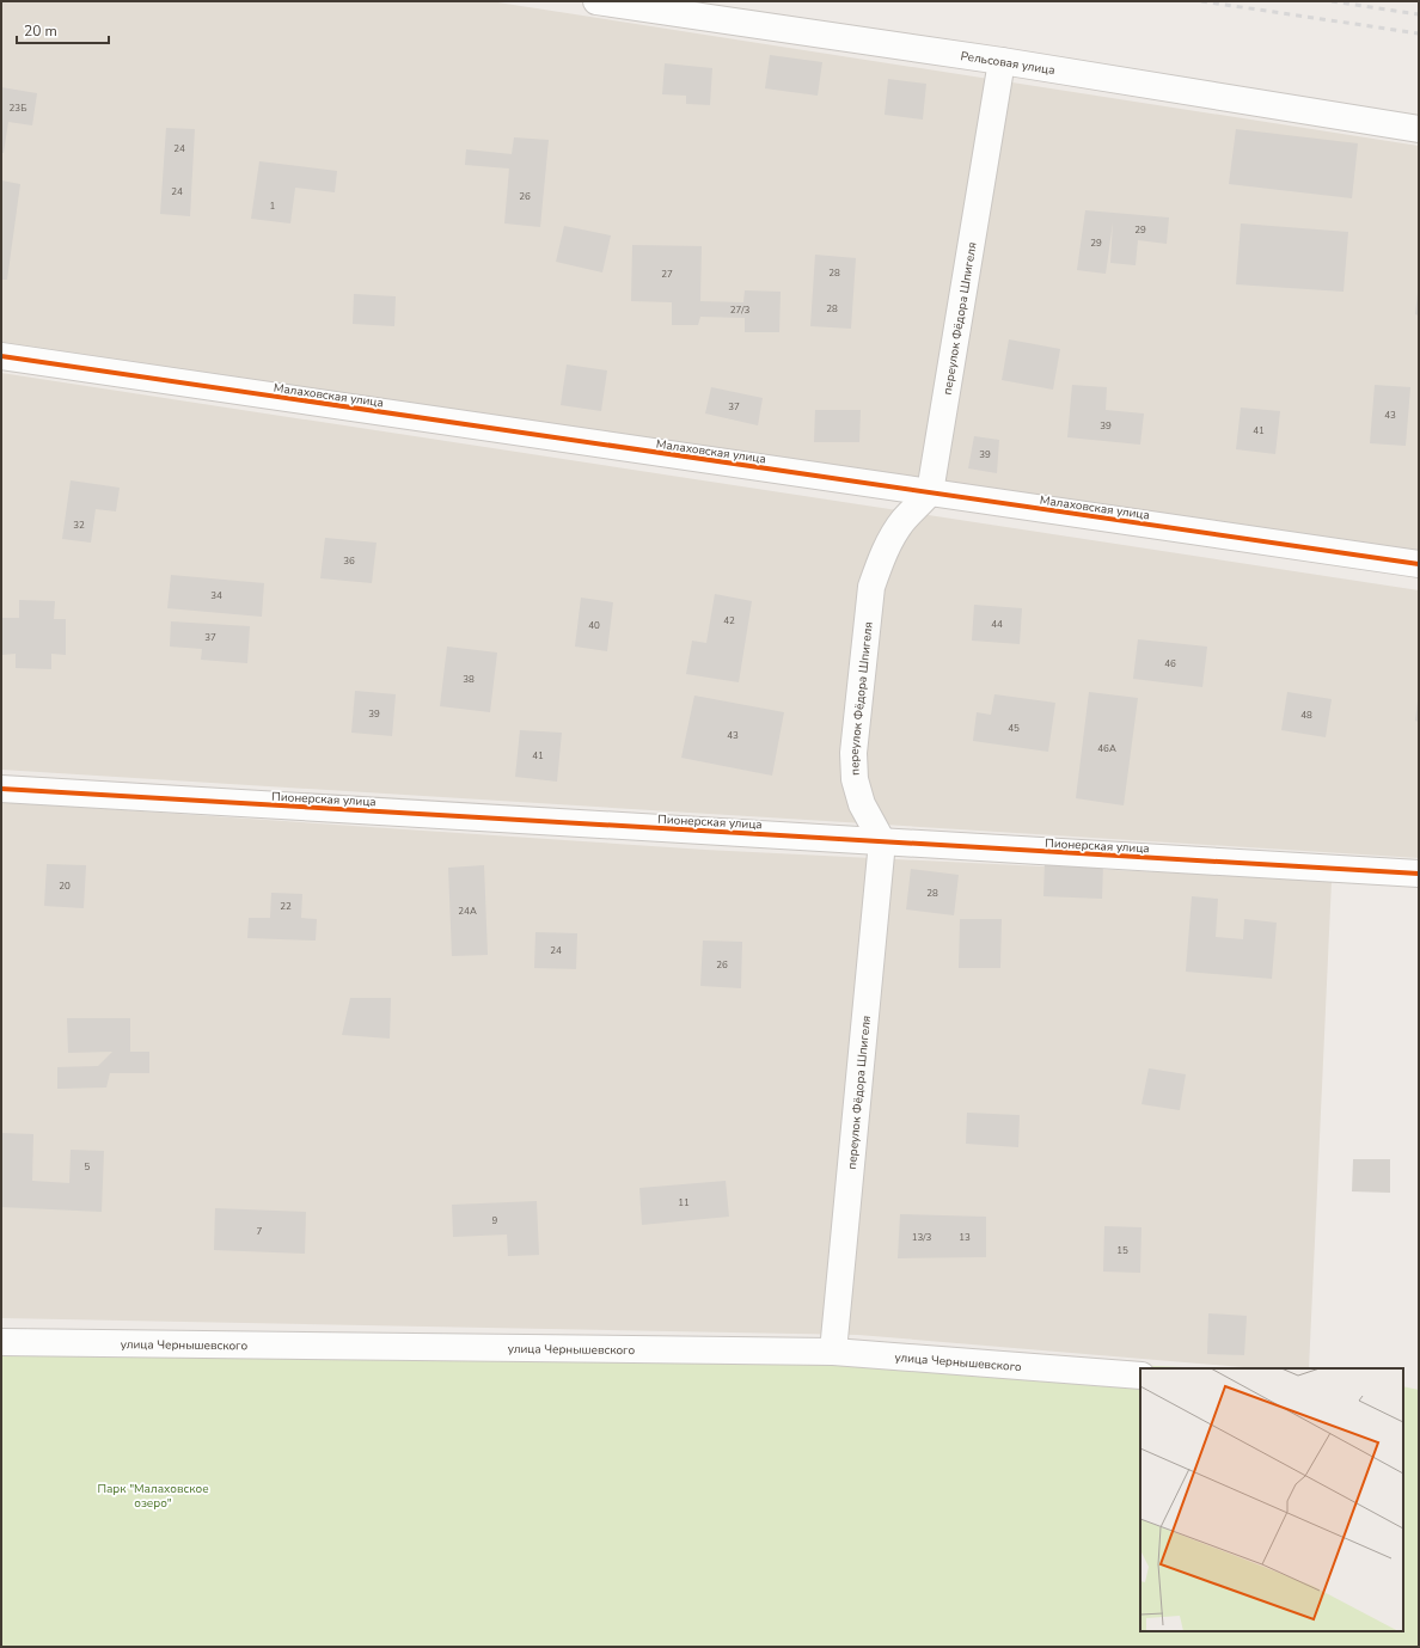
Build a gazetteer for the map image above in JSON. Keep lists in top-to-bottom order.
{
  "streets": {
    "street": [
      "Рельсовая улица",
      "переулок Фёдора Шпигеля",
      "Малаховская улица",
      "Пионерская улица",
      "улица Чернышевского"
    ]
  },
  "crossings": [
    ["Рельсовая улица", "переулок Фёдора Шпигеля"],
    ["переулок Фёдора Шпигеля", "Малаховская улица"],
    ["переулок Фёдора Шпигеля", "Пионерская улица"],
    ["переулок Фёдора Шпигеля", "улица Чернышевского"]
  ],
  "parks": ["Парк \"Малаховское озеро\""],
  "house_numbers": [
    "23Б",
    "24",
    "24",
    "26",
    "1",
    "29",
    "29",
    "28",
    "27",
    "28",
    "27/3",
    "37",
    "43",
    "39",
    "41",
    "39",
    "32",
    "36",
    "34",
    "42",
    "44",
    "40",
    "37",
    "46",
    "38",
    "39",
    "48",
    "45",
    "43",
    "46А",
    "41",
    "20",
    "28",
    "22",
    "24А",
    "24",
    "26",
    "5",
    "11",
    "9",
    "7",
    "13/3",
    "13",
    "15"
  ],
  "scale_bar": "20 m"
}
